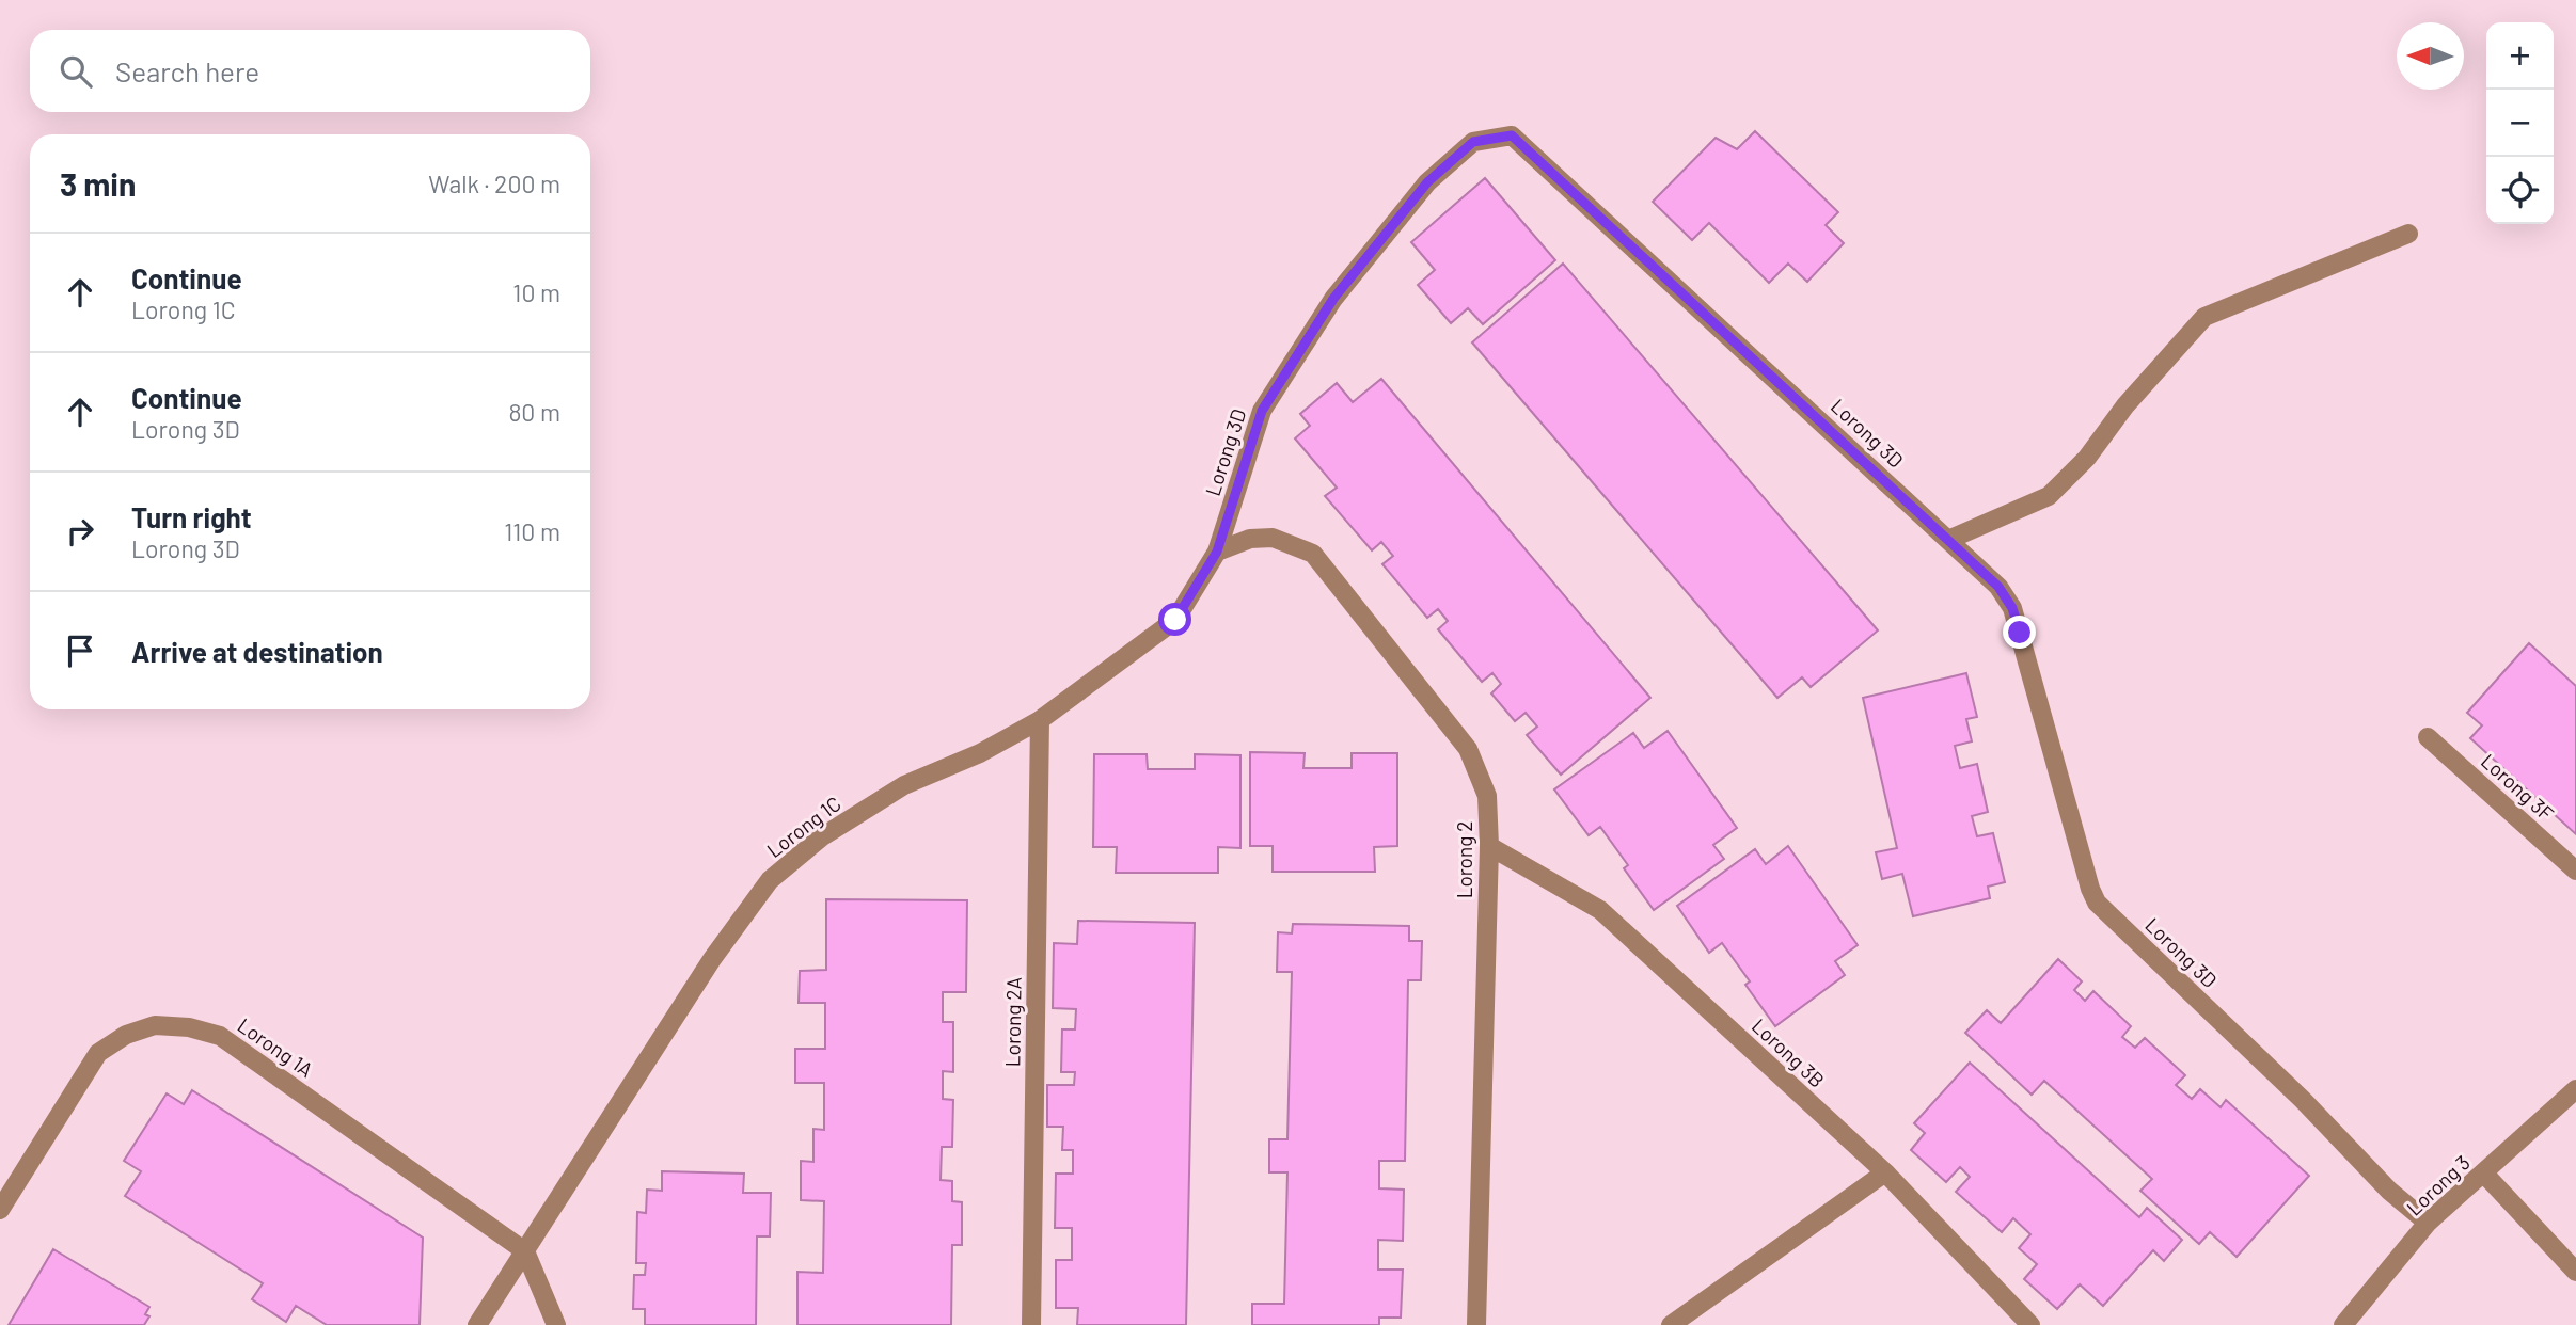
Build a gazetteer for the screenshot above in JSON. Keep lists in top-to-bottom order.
{
  "streets": {
    "street": [
      "Lorong 3D",
      "Lorong 3F",
      "Lorong 1C",
      "Lorong 2",
      "Lorong 2A",
      "Lorong 1A",
      "Lorong 3B",
      "Lorong 3"
    ]
  },
  "crossings": [
    ["Lorong 3D", "Lorong 1C"],
    ["Lorong 3D", "Lorong 2"],
    ["Lorong 3D", "Lorong 3"],
    ["Lorong 1C", "Lorong 2"],
    ["Lorong 1C", "Lorong 2A"],
    ["Lorong 1C", "Lorong 1A"],
    ["Lorong 2", "Lorong 3B"]
  ],
  "north": "left",
  "page": {
    "map_buttons": ["+", "−"],
    "search": "Search here",
    "heading": ["3 min", "Walk · 200 m"],
    "list": [
      ["Continue", "Lorong 1C", "10 m"],
      ["Continue", "Lorong 3D", "80 m"],
      ["Turn right", "Lorong 3D", "110 m"],
      "Arrive at destination"
    ]
  }
}
